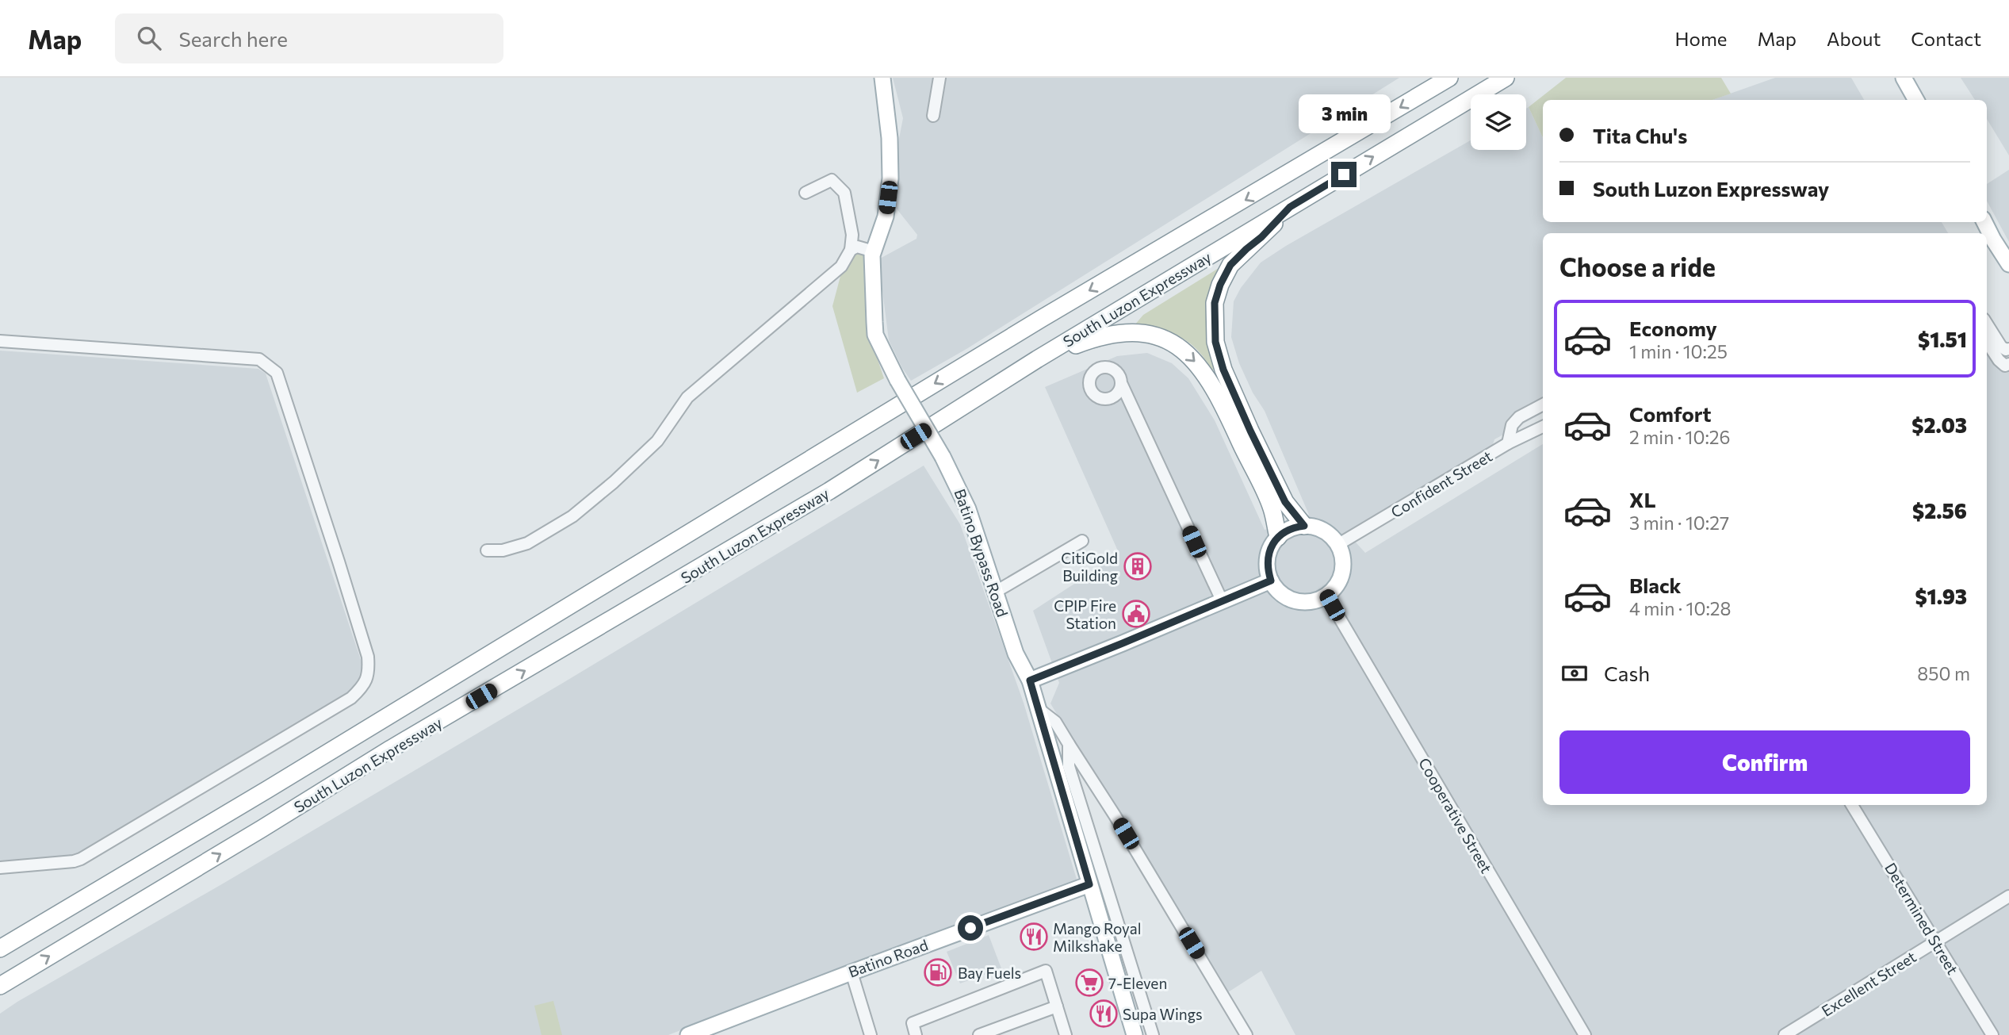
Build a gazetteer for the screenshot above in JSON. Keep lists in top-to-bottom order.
{
  "streets": {
    "highway": ["South Luzon Expressway"],
    "main road": ["Batino Bypass Road", "Batino Road"],
    "street": [
      "Confident Street",
      "Cooperative Street",
      "Determined Street",
      "Excellent Street"
    ]
  },
  "crossings": [
    ["Confident Street", "Cooperative Street"],
    ["Batino Bypass Road", "Batino Road"],
    ["Determined Street", "Excellent Street"]
  ],
  "places": {
    "building": ["CitiGold Building"],
    "public building": ["CPIP Fire Station"],
    "restaurant": ["Mango Royal Milkshake", "Supa Wings"],
    "fuel station": ["Bay Fuels"],
    "supermarket": ["7-Eleven"]
  },
  "page": {
    "header": "Map",
    "search": "Search here",
    "nav": [
      "Home",
      "Map",
      "About",
      "Contact"
    ],
    "bubble": "3 min",
    "banner": ["Tita Chu's", "South Luzon Expressway"],
    "heading": "Choose a ride",
    "list": [
      {
        "name": "Economy",
        "note": "1 min · 10:25",
        "value": "$1.51"
      },
      {
        "name": "Comfort",
        "note": "2 min · 10:26",
        "value": "$2.03"
      },
      {
        "name": "XL",
        "note": "3 min · 10:27",
        "value": "$2.56"
      },
      {
        "name": "Black",
        "note": "4 min · 10:28",
        "value": "$1.93"
      }
    ],
    "pay": ["Cash", "850 m"],
    "buttons": "Confirm"
  }
}
